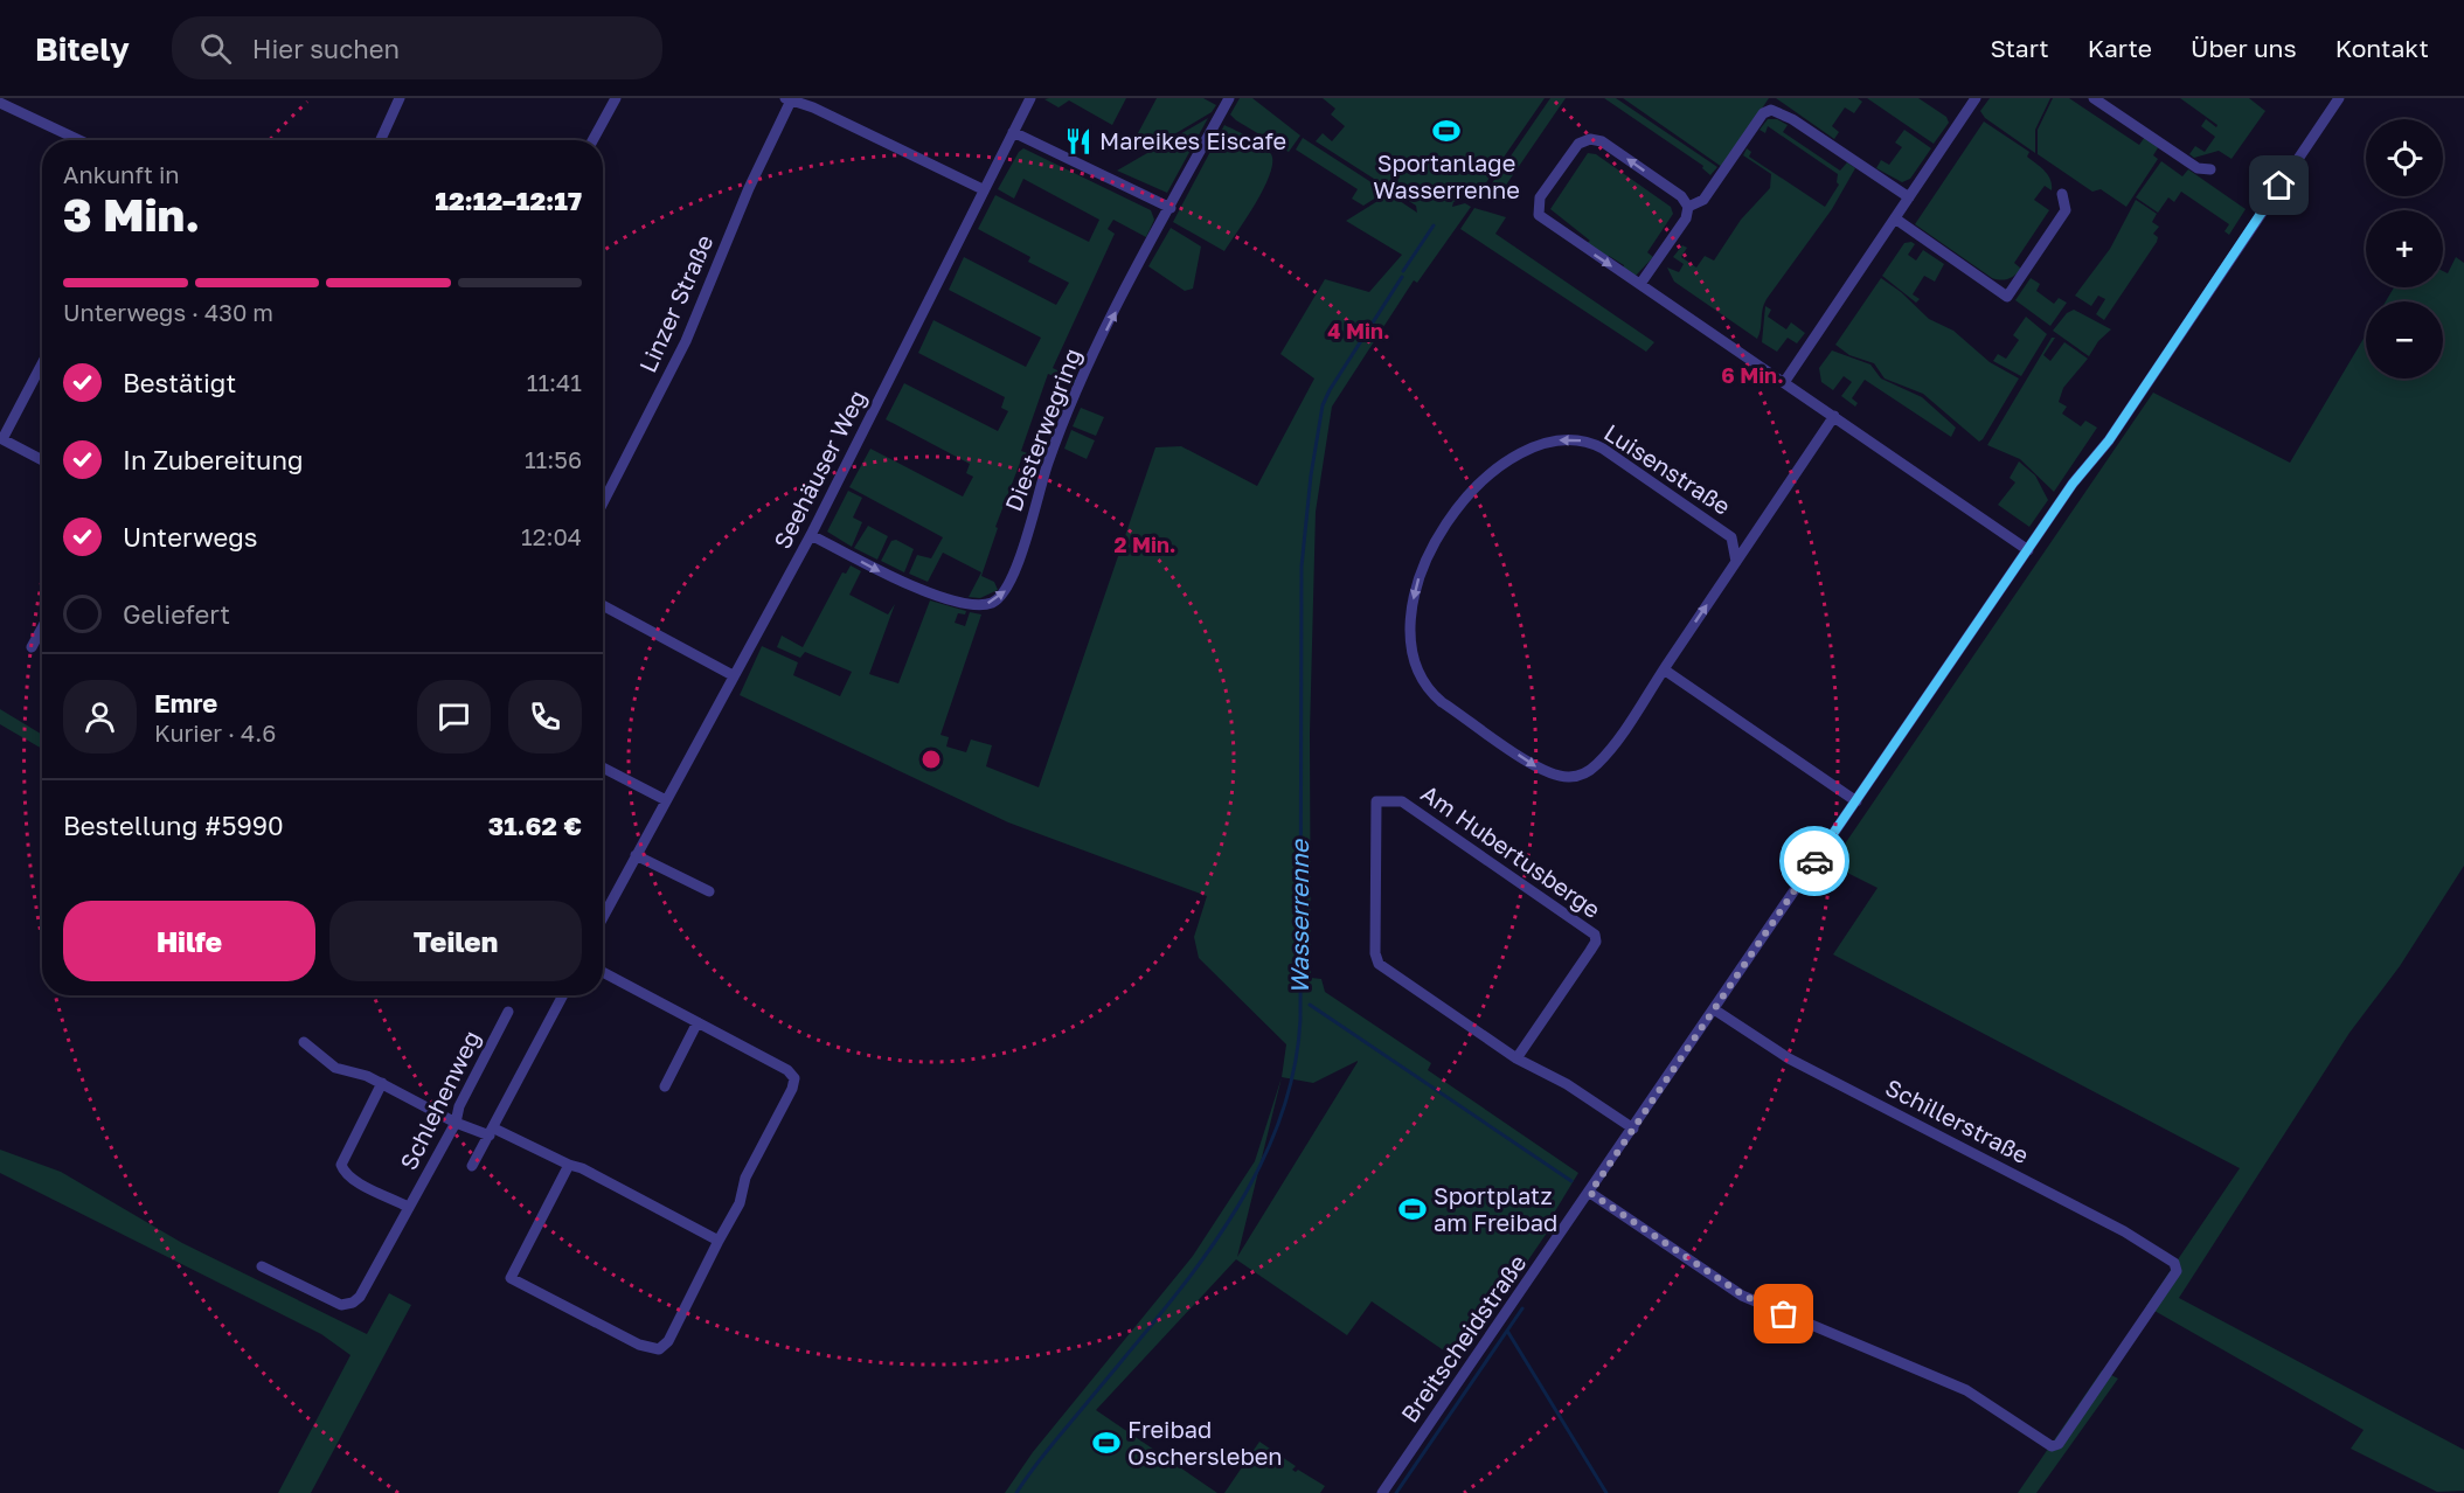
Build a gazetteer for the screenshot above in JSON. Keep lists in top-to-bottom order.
{
  "streets": {
    "street": [
      "Linzer Straße",
      "Diesterwegring",
      "Seehäuser Weg",
      "Luisenstraße",
      "Am Hubertusberge",
      "Schlehenweg",
      "Schillerstraße",
      "Breitscheidstraße"
    ]
  },
  "crossings": [
    ["Diesterwegring", "Seehäuser Weg"],
    ["Am Hubertusberge", "Breitscheidstraße"],
    ["Schillerstraße", "Breitscheidstraße"]
  ],
  "water": ["Wasserrenne"],
  "places": {
    "sports": ["Sportanlage Wasserrenne", "Sportplatz am Freibad", "Freibad Oschersleben"],
    "restaurant": ["Mareikes Eiscafe"]
  },
  "page": {
    "header": "Bitely",
    "search": "Hier suchen",
    "nav": [
      "Start",
      "Karte",
      "Über uns",
      "Kontakt"
    ],
    "map_buttons": ["+", "−"],
    "heading": ["3 Min.", "Ankunft in", "12:12–12:17"],
    "panel": [
      "Emre",
      "Kurier · 4.6",
      "Bestellung #5990",
      "31.62 €"
    ],
    "bar": "Unterwegs · 430 m",
    "list": [
      ["Bestätigt", "11:41"],
      ["In Zubereitung", "11:56"],
      ["Unterwegs", "12:04"],
      "Geliefert"
    ],
    "buttons": ["Hilfe", "Teilen"]
  },
  "rings": ["4 Min.", "6 Min.", "2 Min."]
}
